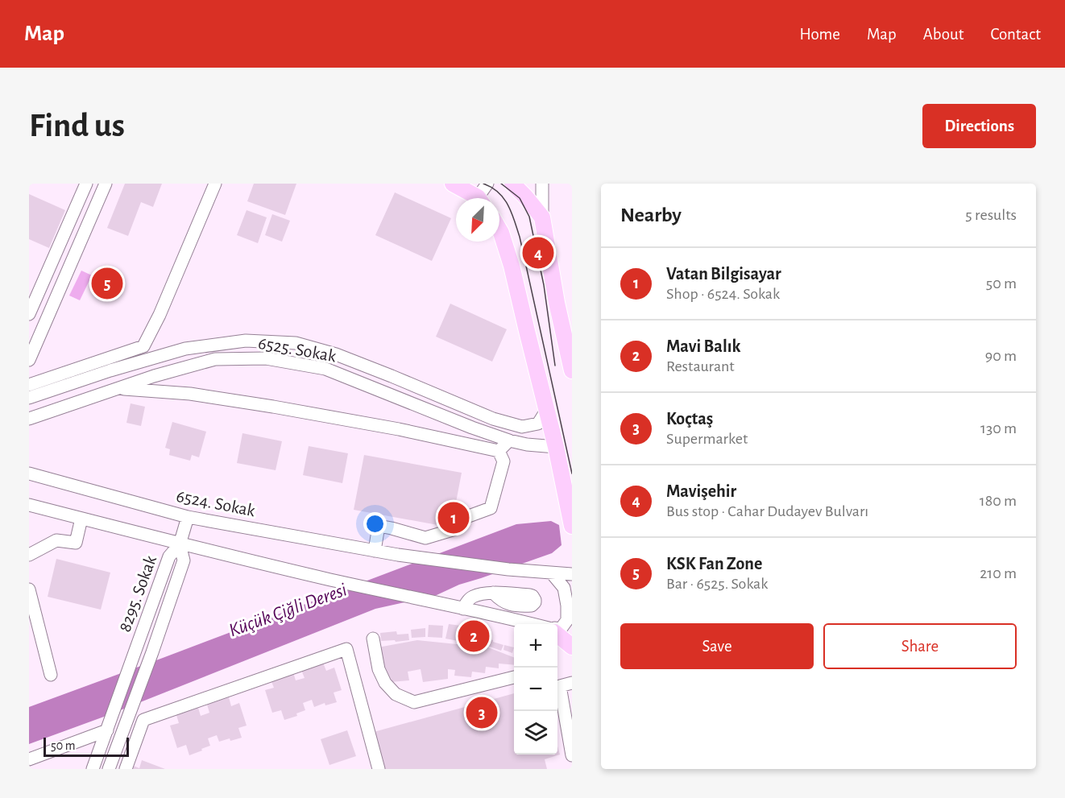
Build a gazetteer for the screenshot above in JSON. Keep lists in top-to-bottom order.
{
  "streets": {
    "street": ["6525. Sokak", "6524. Sokak", "8295. Sokak"]
  },
  "water": ["Küçük Çiğli Deresi"],
  "scale_bar": "50 m",
  "north": "bottom left",
  "page": {
    "header": "Map",
    "nav": [
      "Home",
      "Map",
      "About",
      "Contact"
    ],
    "buttons": [
      "Directions",
      ["Save", "Share"]
    ],
    "title": "Find us",
    "heading": ["Nearby", "5 results"],
    "pins": [
      "4",
      "5",
      "1",
      "2",
      "3"
    ],
    "list": [
      {
        "mark": "1",
        "name": "Vatan Bilgisayar",
        "note": "Shop · 6524. Sokak",
        "value": "50 m"
      },
      {
        "mark": "2",
        "name": "Mavi Balık",
        "note": "Restaurant",
        "value": "90 m"
      },
      {
        "mark": "3",
        "name": "Koçtaş",
        "note": "Supermarket",
        "value": "130 m"
      },
      {
        "mark": "4",
        "name": "Mavişehir",
        "note": "Bus stop · Cahar Dudayev Bulvarı",
        "value": "180 m"
      },
      {
        "mark": "5",
        "name": "KSK Fan Zone",
        "note": "Bar · 6525. Sokak",
        "value": "210 m"
      }
    ],
    "map_buttons": ["+", "−"],
    "scale": "50 m"
  }
}
